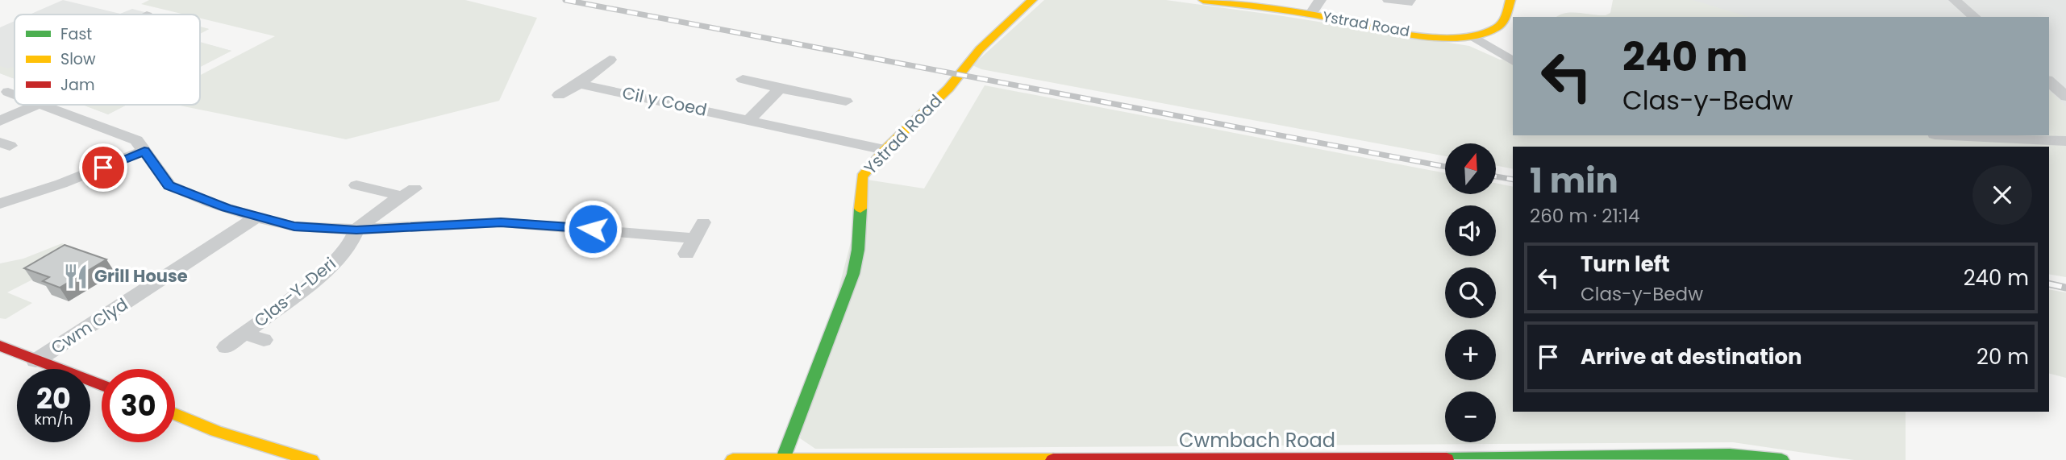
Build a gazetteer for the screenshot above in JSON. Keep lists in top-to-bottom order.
{
  "streets": {
    "street": [
      "Ystrad Road",
      "Cil y Coed",
      "Clas-Y-Deri",
      "Cwm Clyd",
      "Cwmbach Road"
    ]
  },
  "crossings": [
    ["Ystrad Road", "Cil y Coed"],
    ["Ystrad Road", "Cwmbach Road"]
  ],
  "places": {
    "restaurant": ["Grill House"]
  },
  "legend": ["Fast", "Slow", "Jam"],
  "north": "top",
  "page": {
    "turn": ["240 m", "Clas-y-Bedw"],
    "map_buttons": ["+", "−"],
    "heading": ["1 min", "260 m · 21:14"],
    "list": [
      {
        "name": "Turn left",
        "note": "Clas-y-Bedw",
        "value": "240 m"
      },
      {
        "name": "Arrive at destination",
        "value": "20 m"
      }
    ],
    "speed": "20 km/h",
    "limit": "30"
  }
}
